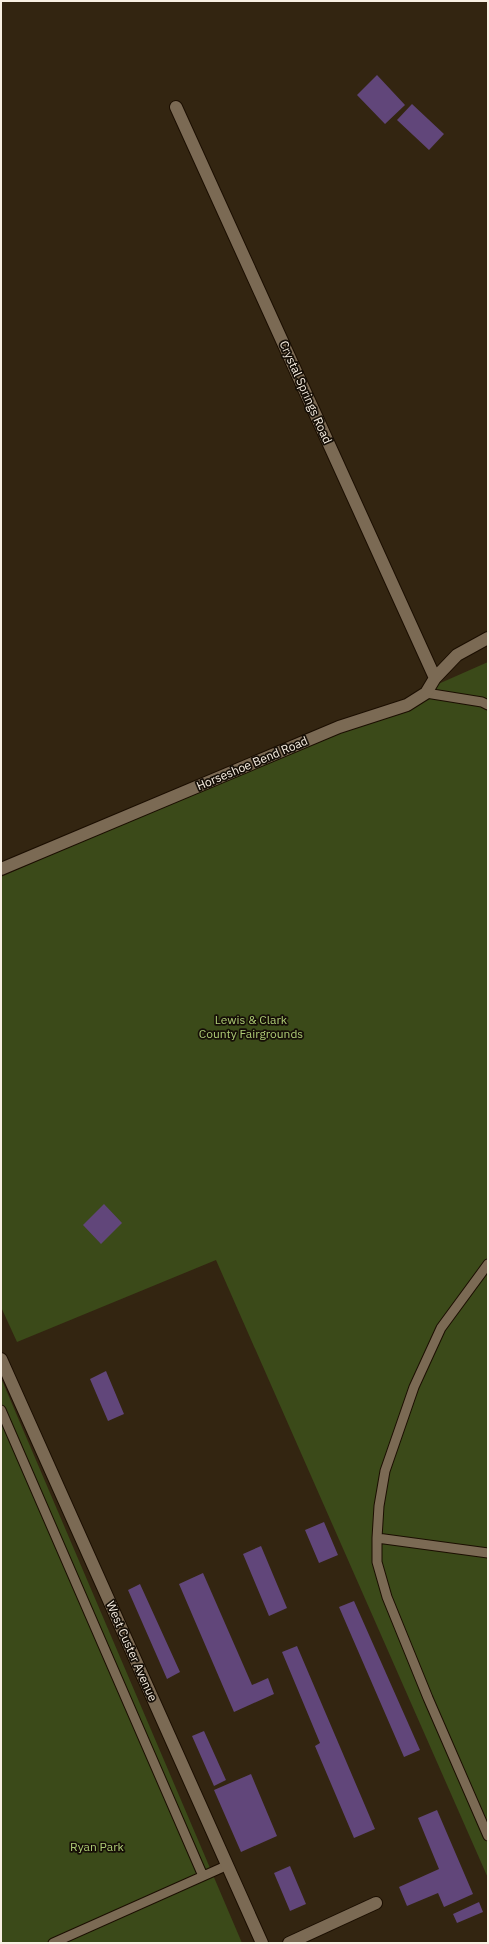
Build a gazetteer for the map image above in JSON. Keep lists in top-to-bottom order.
{
  "streets": {
    "street": ["Crystal Springs Road", "Horseshoe Bend Road", "West Custer Avenue"]
  },
  "crossings": [
    ["Crystal Springs Road", "Horseshoe Bend Road"]
  ],
  "parks": ["Lewis & Clark County Fairgrounds", "Ryan Park"]
}
